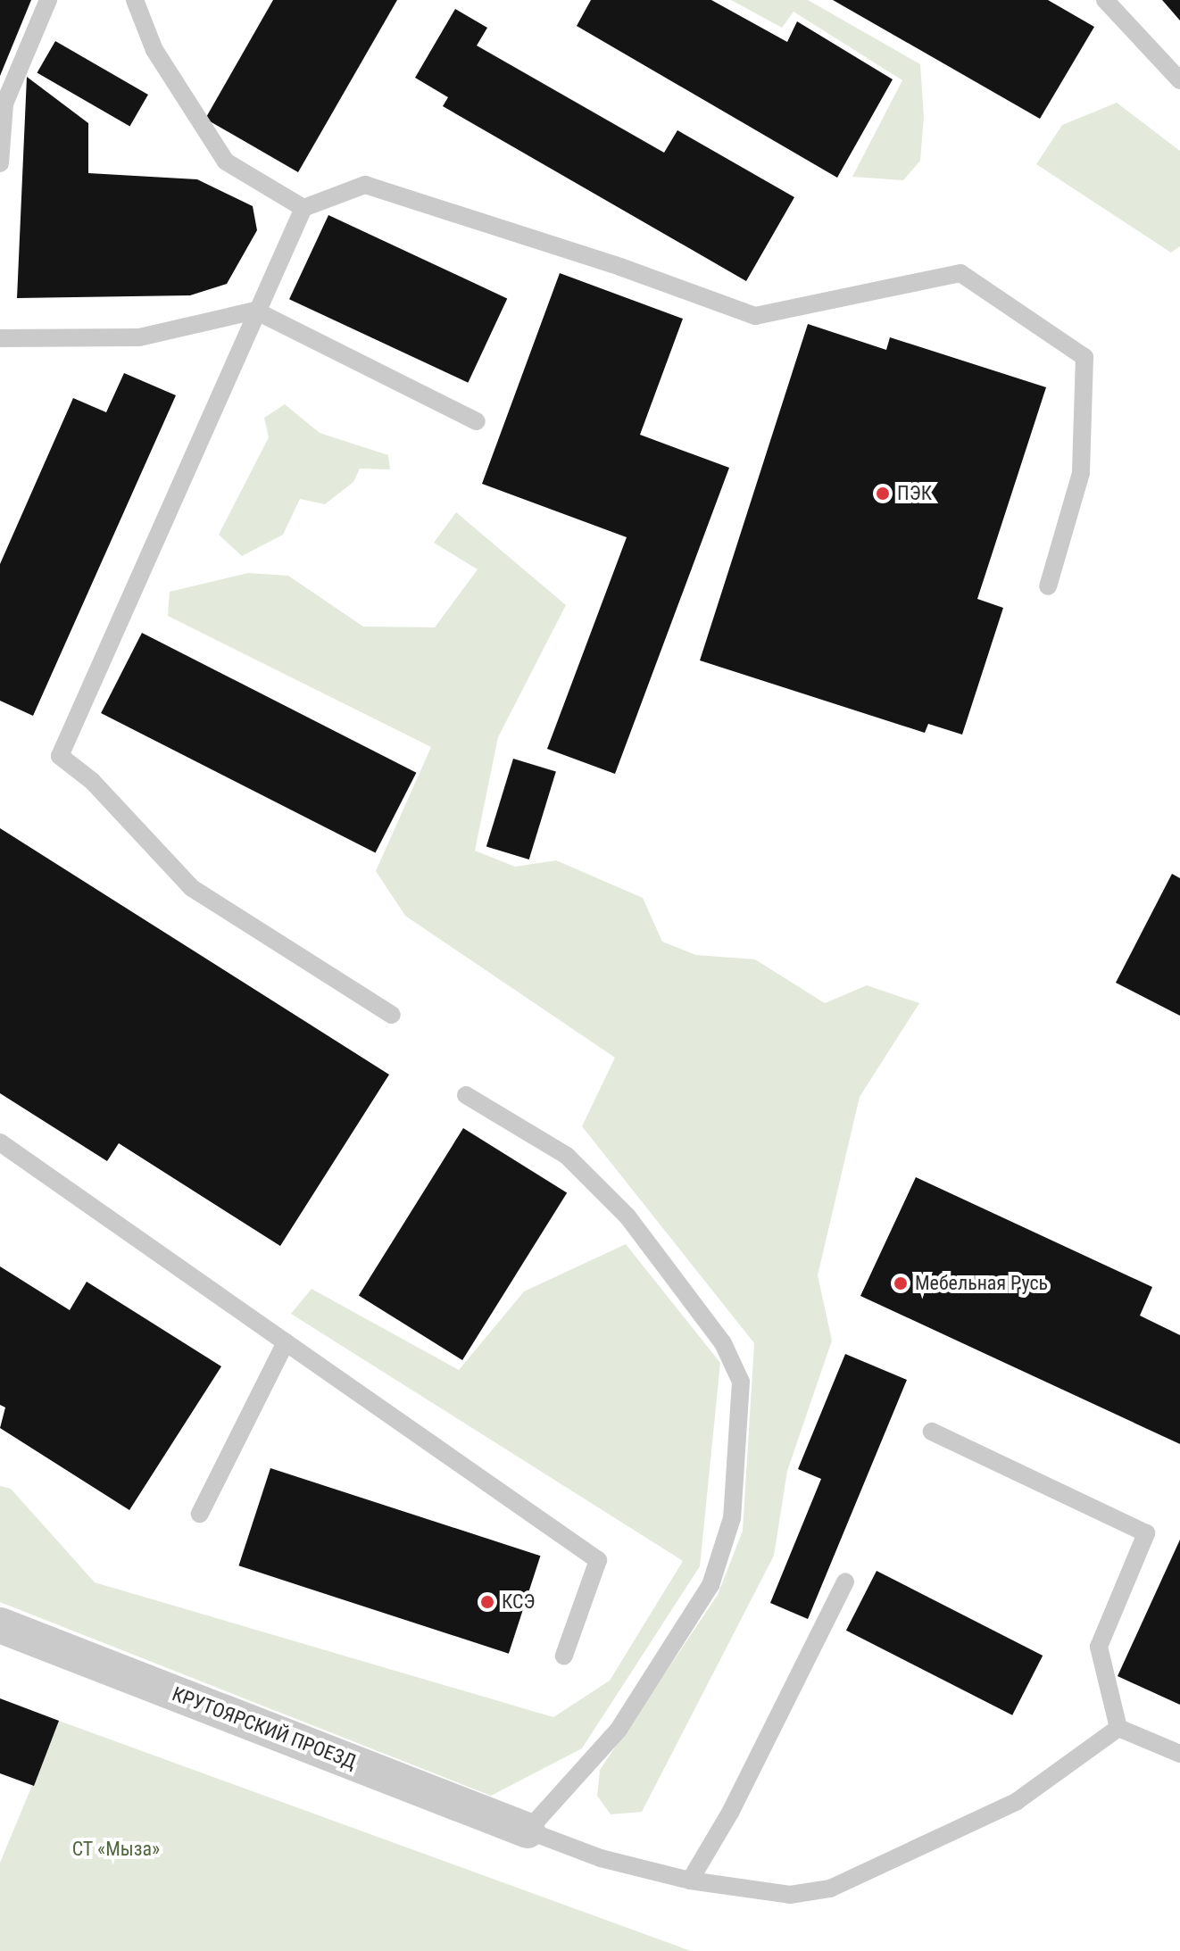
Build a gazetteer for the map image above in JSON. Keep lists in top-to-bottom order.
{
  "streets": {
    "street": ["КРУТОЯРСКИЙ ПРОЕЗД"]
  },
  "parks": ["СТ «Мыза»"],
  "places": ["ПЭК", "Мебельная Русь", "КСЭ"]
}
